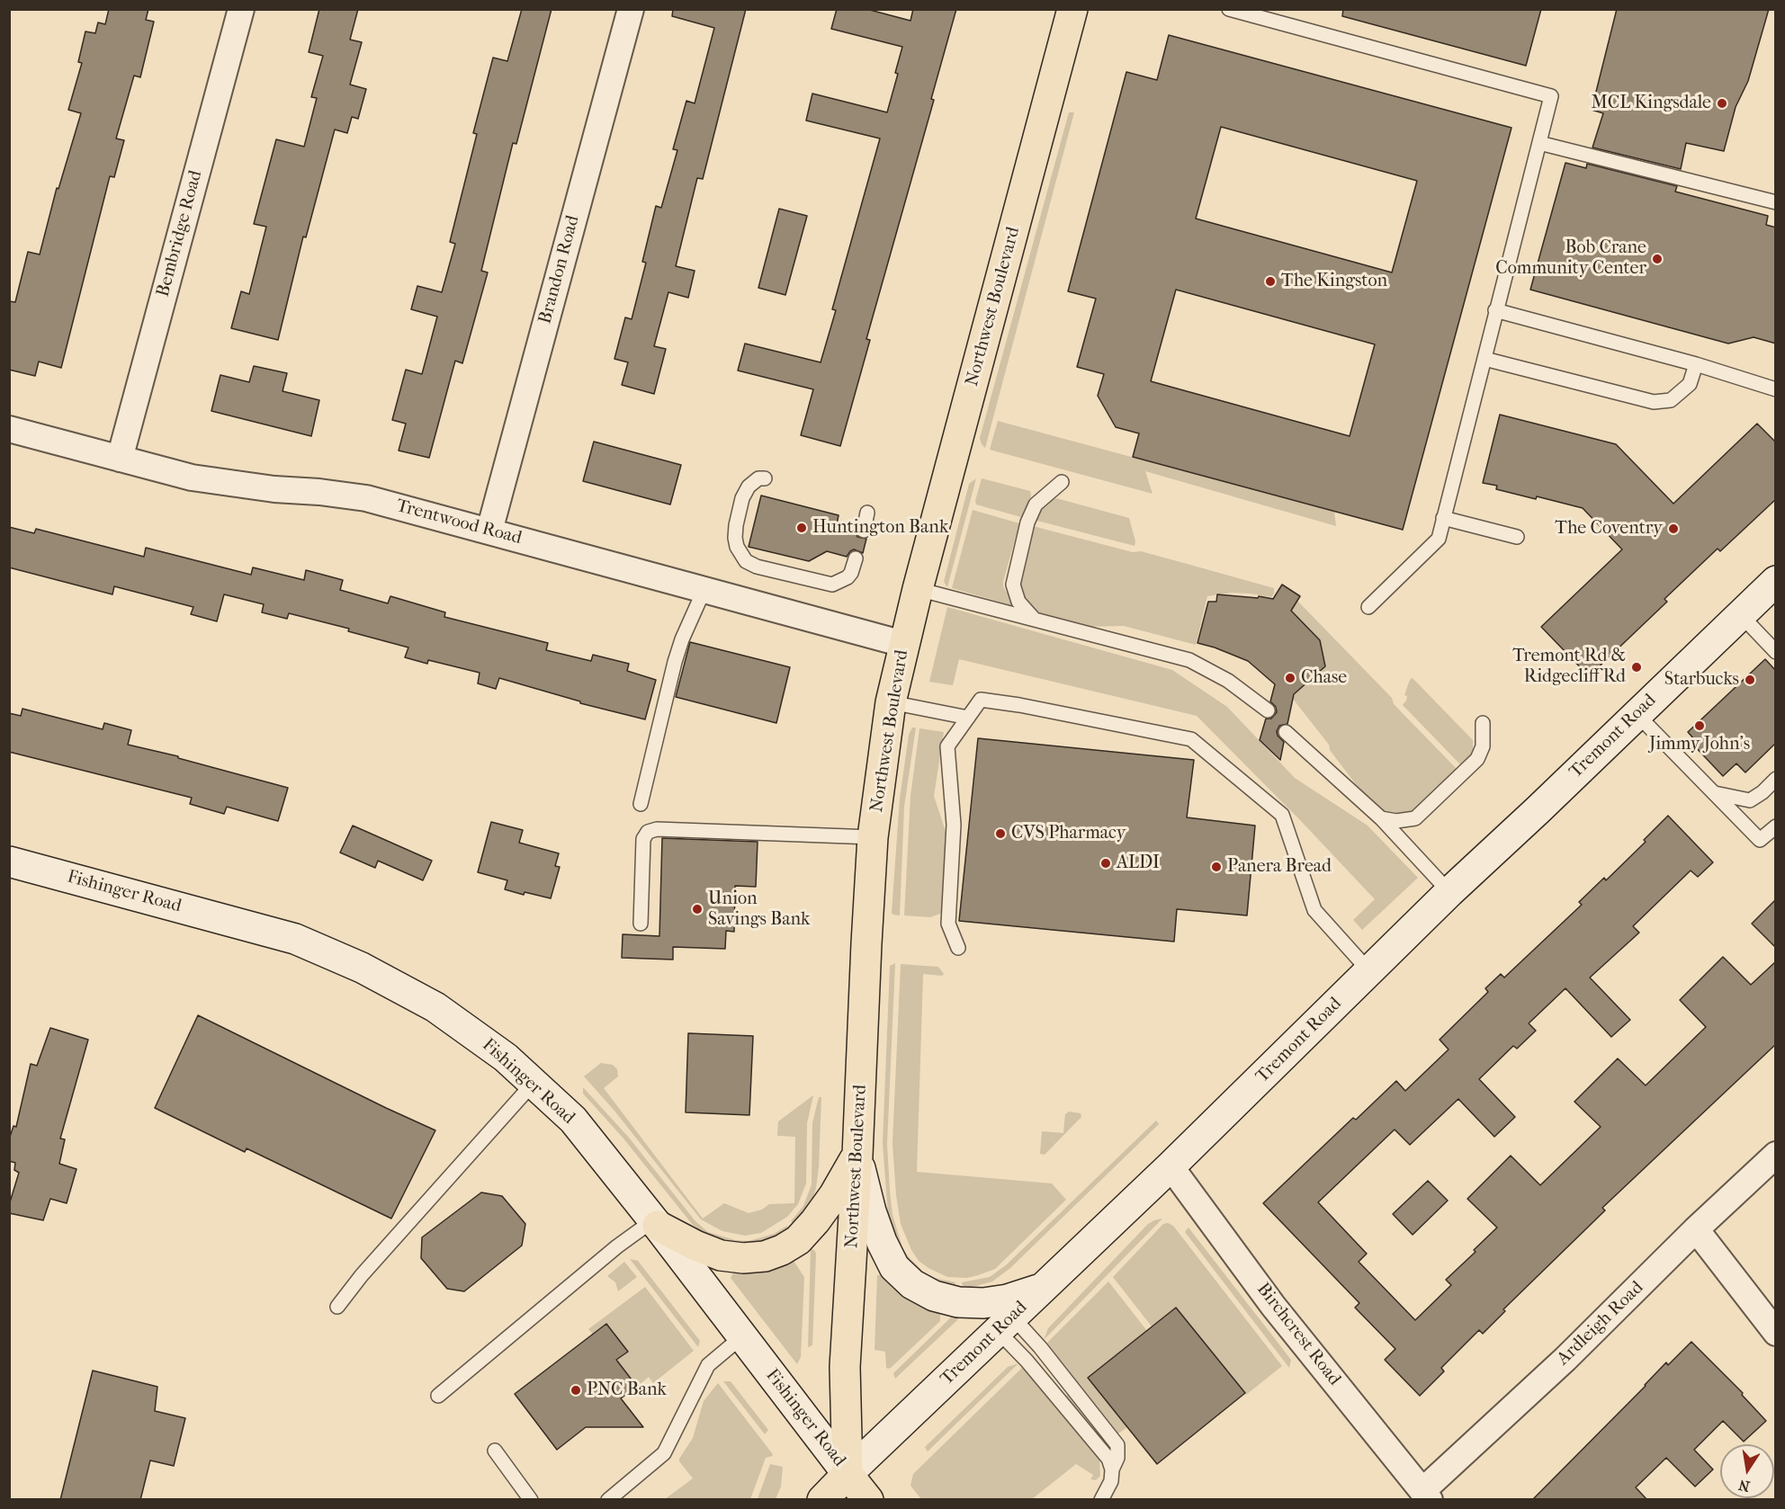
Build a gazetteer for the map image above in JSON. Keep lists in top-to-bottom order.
{
  "streets": {
    "main road": ["Northwest Boulevard", "Tremont Road", "Fishinger Road"],
    "street": [
      "Bembridge Road",
      "Brandon Road",
      "Trentwood Road",
      "Ardleigh Road",
      "Birchcrest Road"
    ]
  },
  "crossings": [
    ["Bembridge Road", "Trentwood Road"],
    ["Brandon Road", "Trentwood Road"],
    ["Northwest Boulevard", "Trentwood Road"],
    ["Northwest Boulevard", "Tremont Road"],
    ["Northwest Boulevard", "Fishinger Road"],
    ["Tremont Road", "Fishinger Road"],
    ["Tremont Road", "Birchcrest Road"],
    ["Ardleigh Road", "Birchcrest Road"]
  ],
  "places": [
    "MCL Kingsdale",
    "Bob Crane Community Center",
    "The Kingston",
    "Huntington Bank",
    "The Coventry",
    "Tremont Rd & Ridgecliff Rd",
    "Chase",
    "Starbucks",
    "Jimmy John's",
    "CVS Pharmacy",
    "ALDI",
    "Panera Bread",
    "Union Savings Bank",
    "PNC Bank"
  ],
  "north": "bottom"
}
